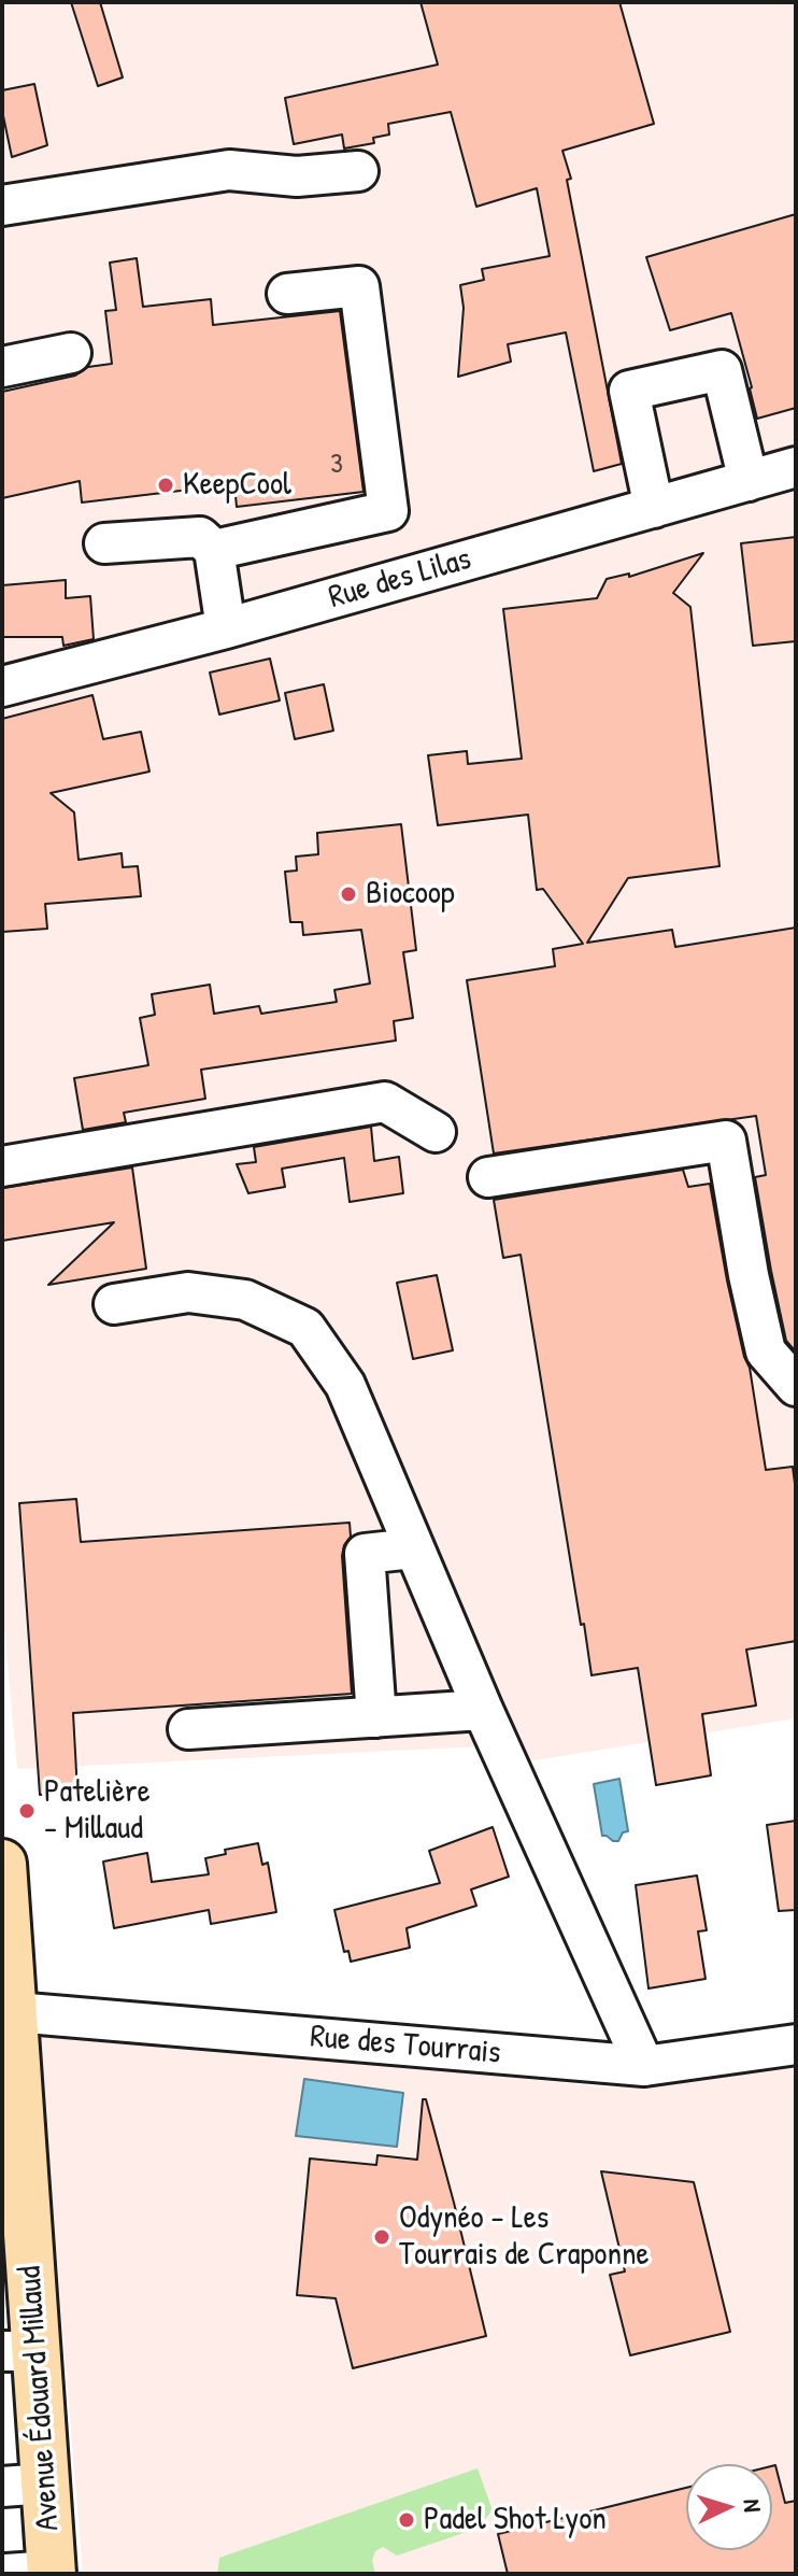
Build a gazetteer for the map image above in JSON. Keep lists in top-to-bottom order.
{
  "streets": {
    "main road": ["Avenue Édouard Millaud"],
    "street": ["Rue des Lilas", "Rue des Tourrais"]
  },
  "crossings": [
    ["Rue des Tourrais", "Avenue Édouard Millaud"]
  ],
  "places": [
    "KeepCool",
    "Biocoop",
    "Patelière - Millaud",
    "Odynéo - Les Tourrais de Craponne",
    "Padel Shot Lyon"
  ],
  "house_numbers": ["3"],
  "north": "right"
}
